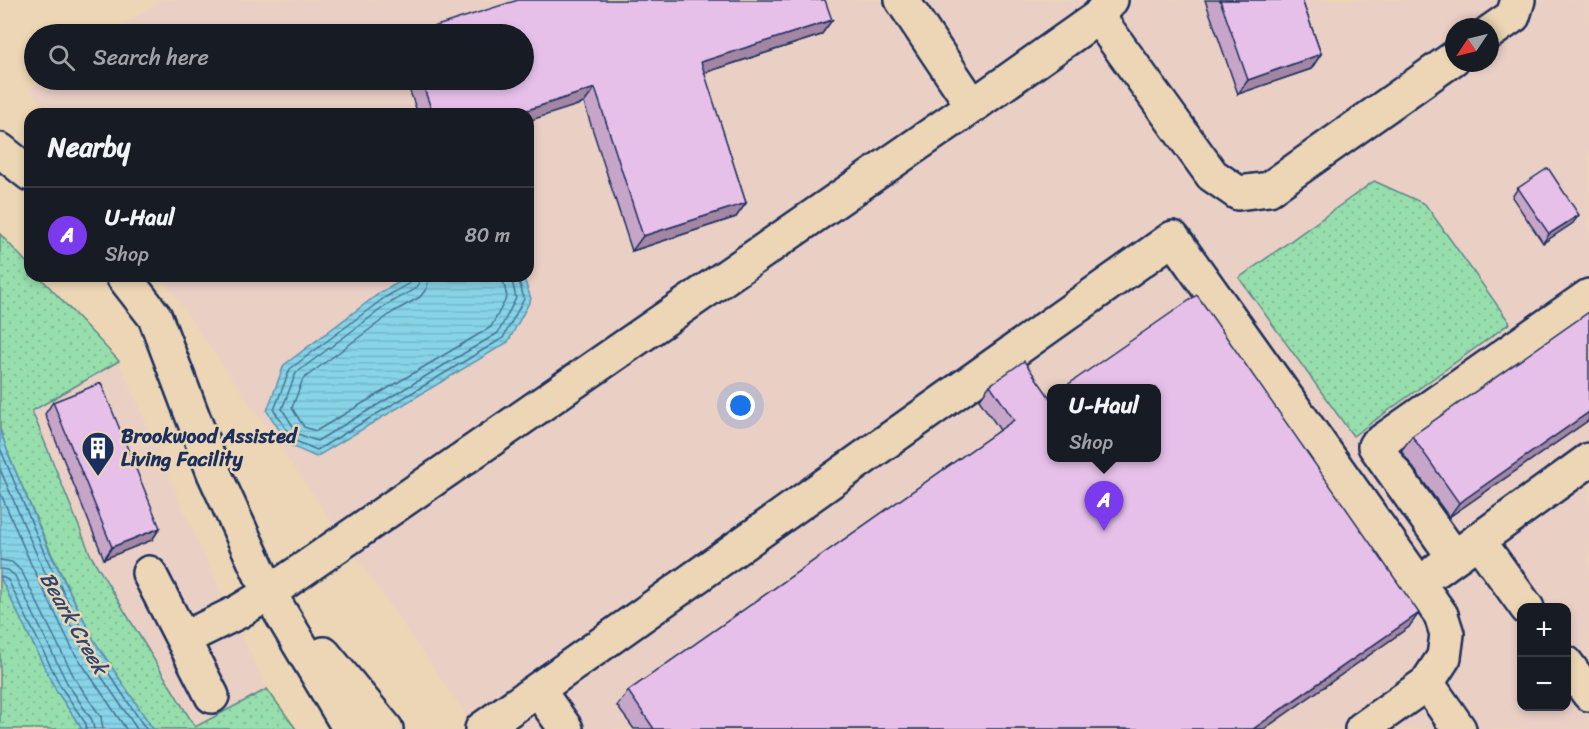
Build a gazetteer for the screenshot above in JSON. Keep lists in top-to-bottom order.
{
  "water": ["Beark Creek"],
  "places": {
    "building": ["Brookwood Assisted Living Facility"]
  },
  "north": "bottom left",
  "page": {
    "search": "Search here",
    "heading": "Nearby",
    "list": [
      {
        "mark": "A",
        "name": "U-Haul",
        "note": "Shop",
        "value": "80 m"
      }
    ],
    "popup": ["U-Haul", "Shop"],
    "pins": "A",
    "map_buttons": ["+", "−"]
  }
}
